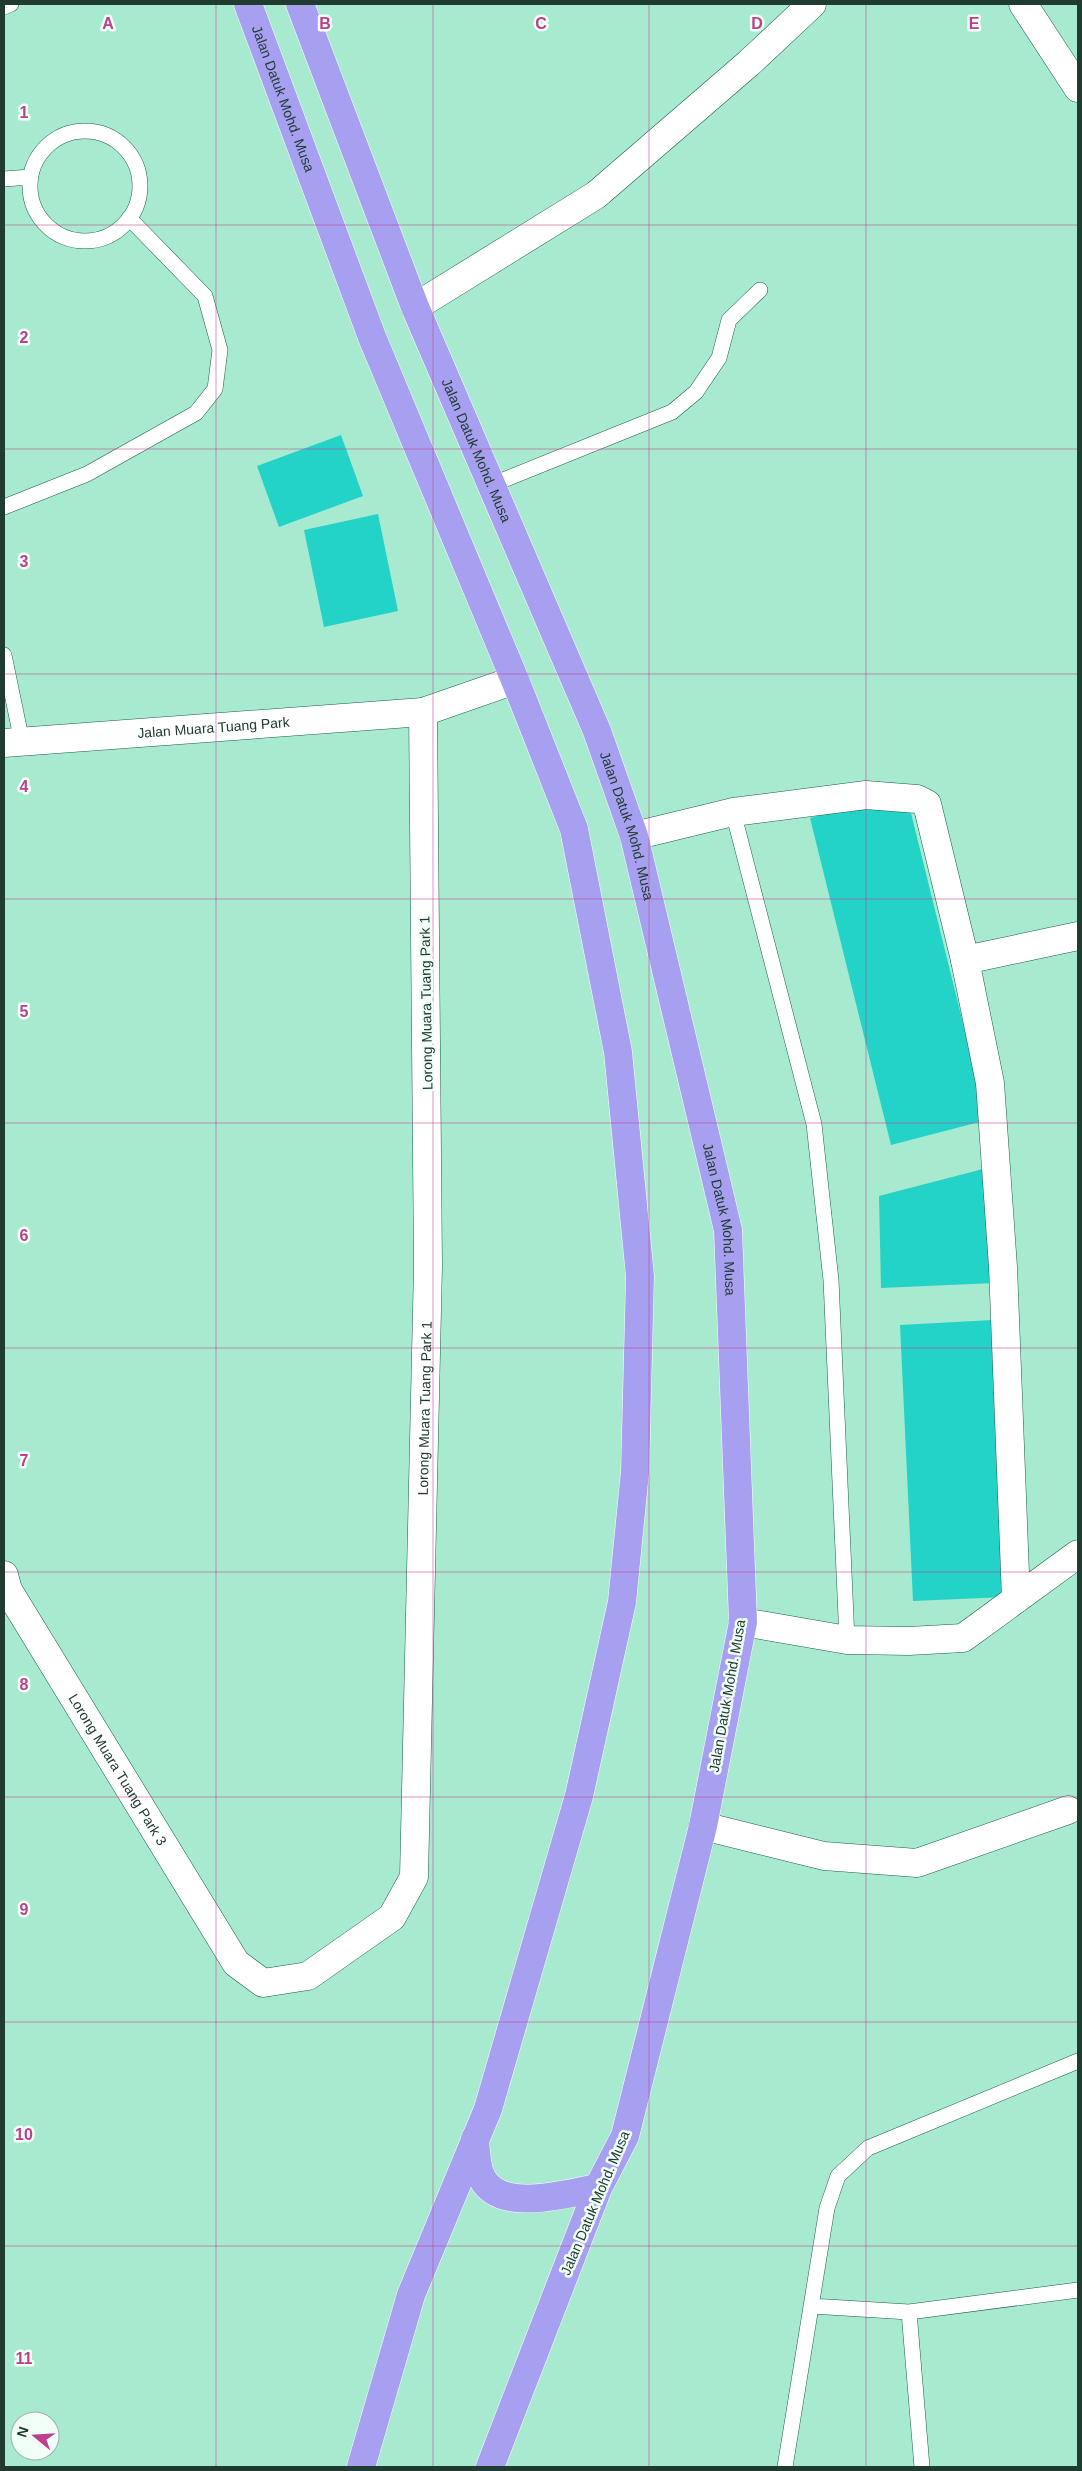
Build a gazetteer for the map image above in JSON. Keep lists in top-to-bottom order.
{
  "streets": {
    "highway": ["Jalan Datuk Mohd. Musa"],
    "street": ["Jalan Muara Tuang Park", "Lorong Muara Tuang Park 1", "Lorong Muara Tuang Park 3"]
  },
  "crossings": [
    ["Jalan Datuk Mohd. Musa", "Jalan Muara Tuang Park"],
    ["Jalan Muara Tuang Park", "Lorong Muara Tuang Park 1"],
    ["Lorong Muara Tuang Park 1", "Lorong Muara Tuang Park 3"]
  ],
  "north": "left",
  "grid": {
    "columns": [
      "A",
      "B",
      "C",
      "D",
      "E"
    ],
    "rows": [
      "1",
      "2",
      "3",
      "4",
      "5",
      "6",
      "7",
      "8",
      "9",
      "10",
      "11"
    ]
  }
}
